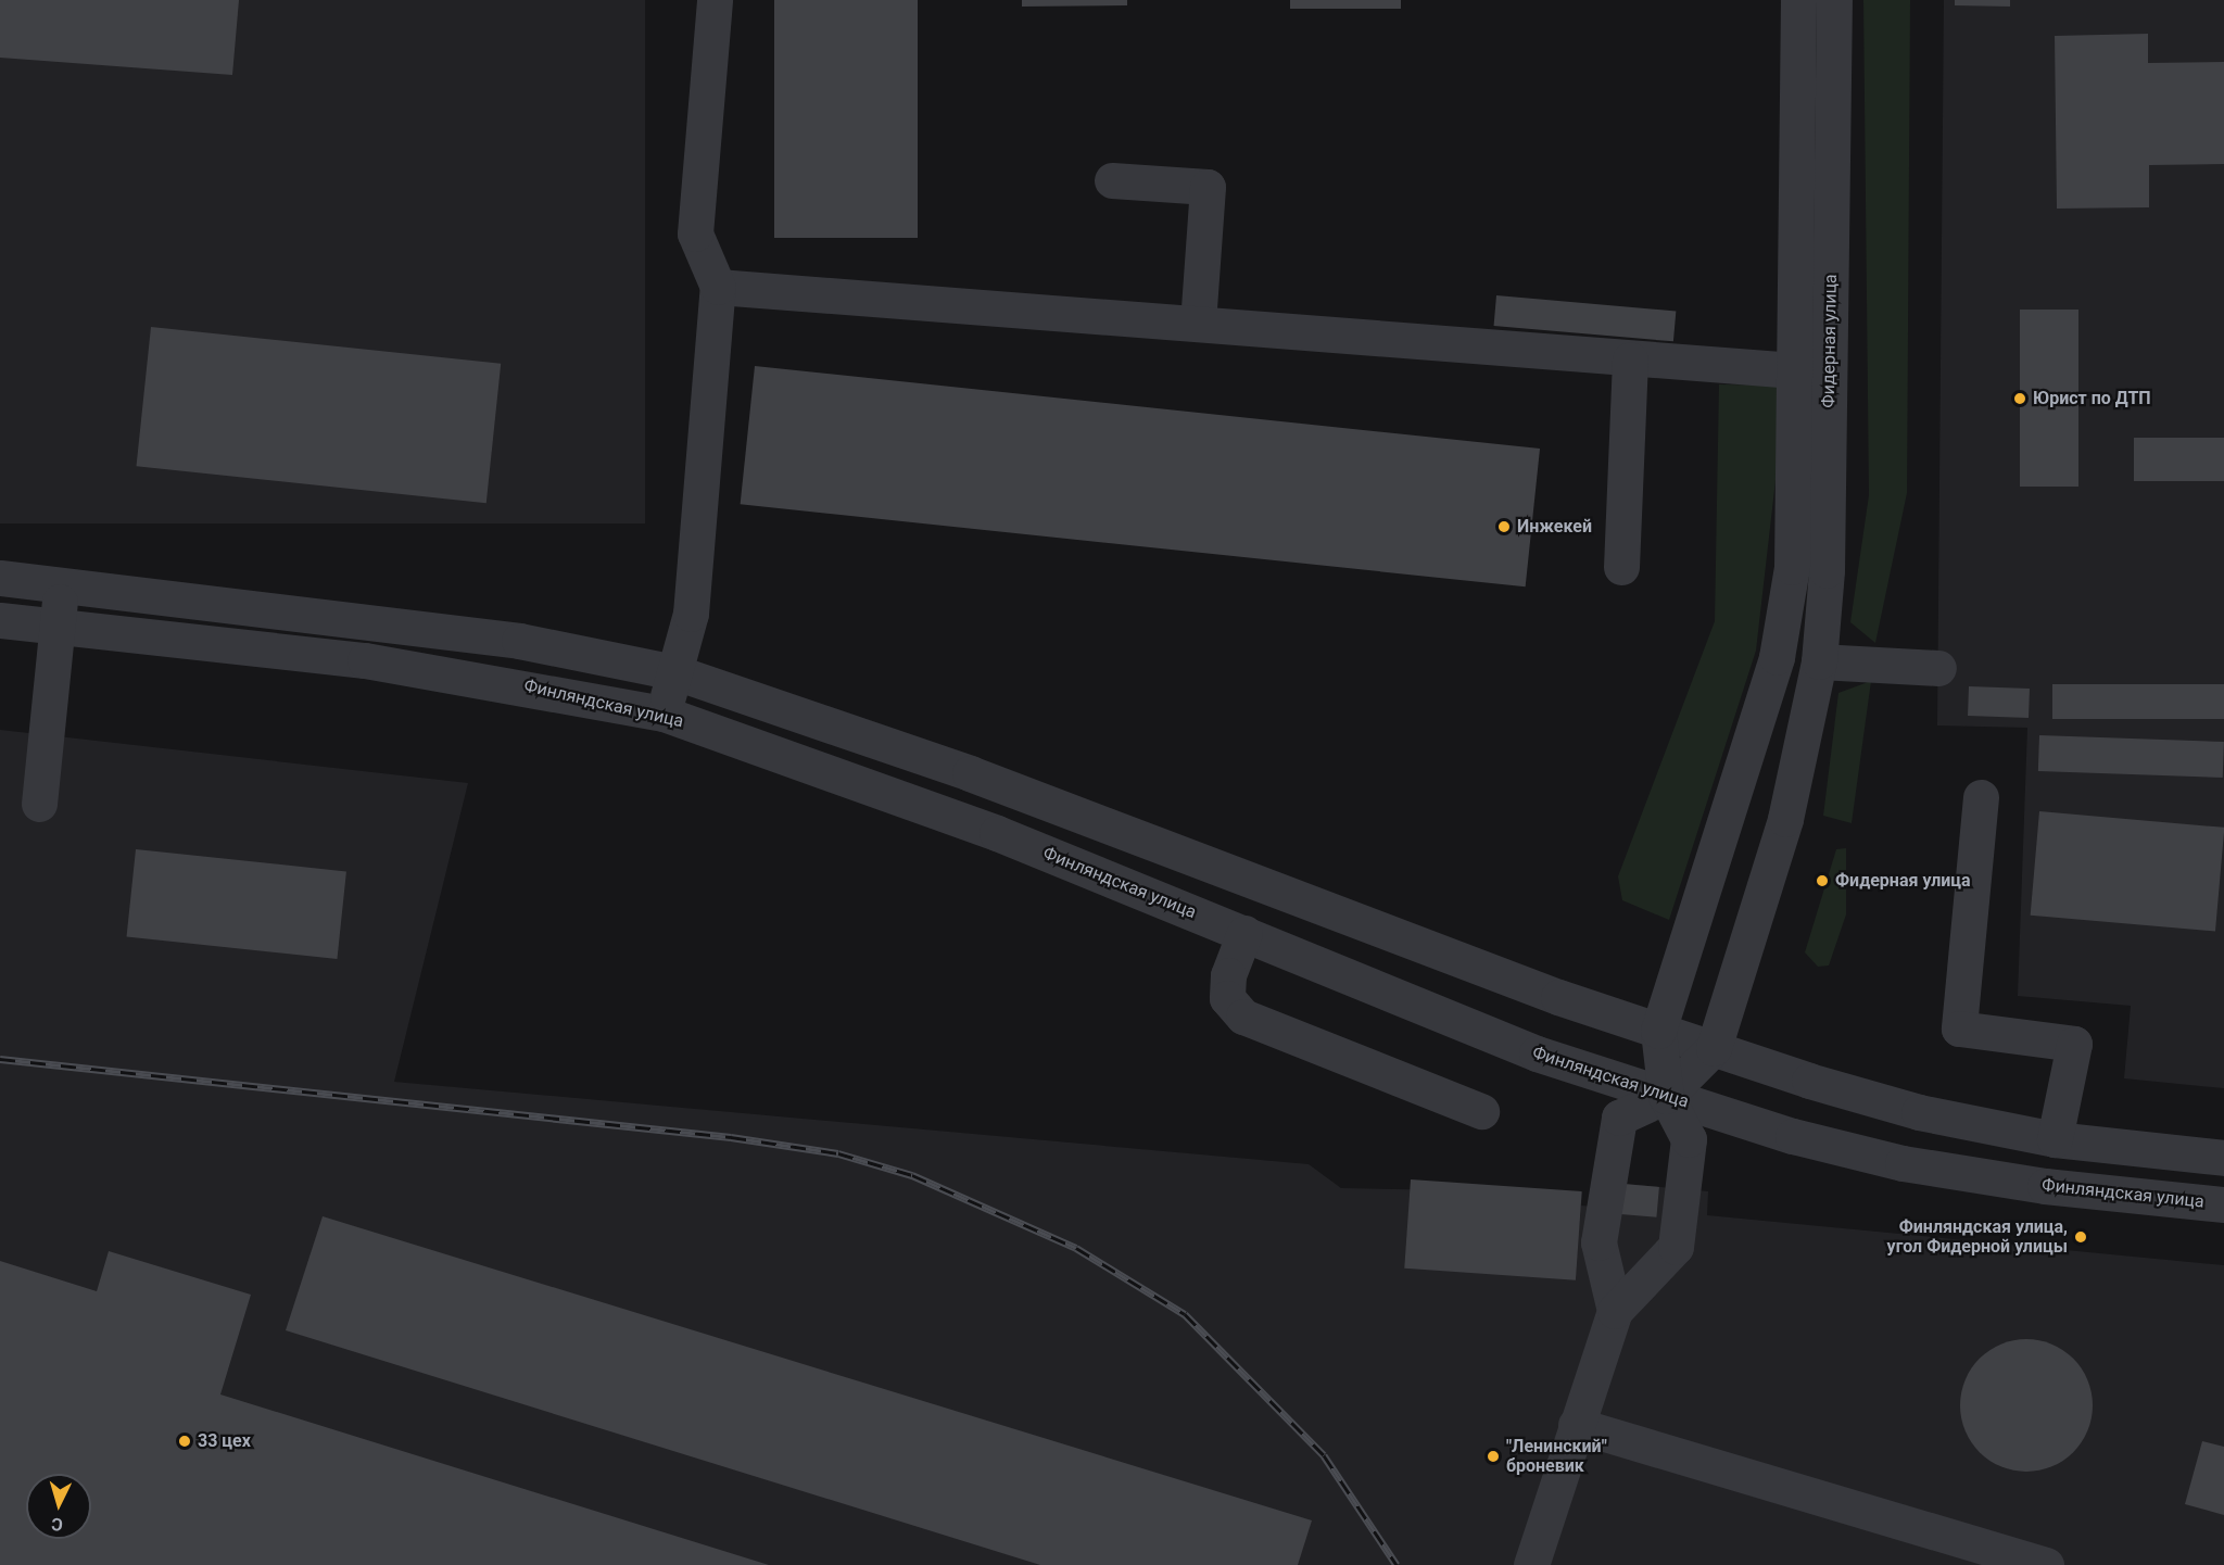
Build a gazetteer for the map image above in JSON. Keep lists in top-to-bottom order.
{
  "streets": {
    "street": ["Фидерная улица", "Финляндская улица"]
  },
  "crossings": [
    ["Фидерная улица", "Финляндская улица"]
  ],
  "places": [
    "Юрист по ДТП",
    "Инжекей",
    "Фидерная улица",
    "Финляндская улица, угол Фидерной улицы",
    "33 цех",
    "\"Ленинский\" броневик"
  ],
  "north": "bottom"
}
